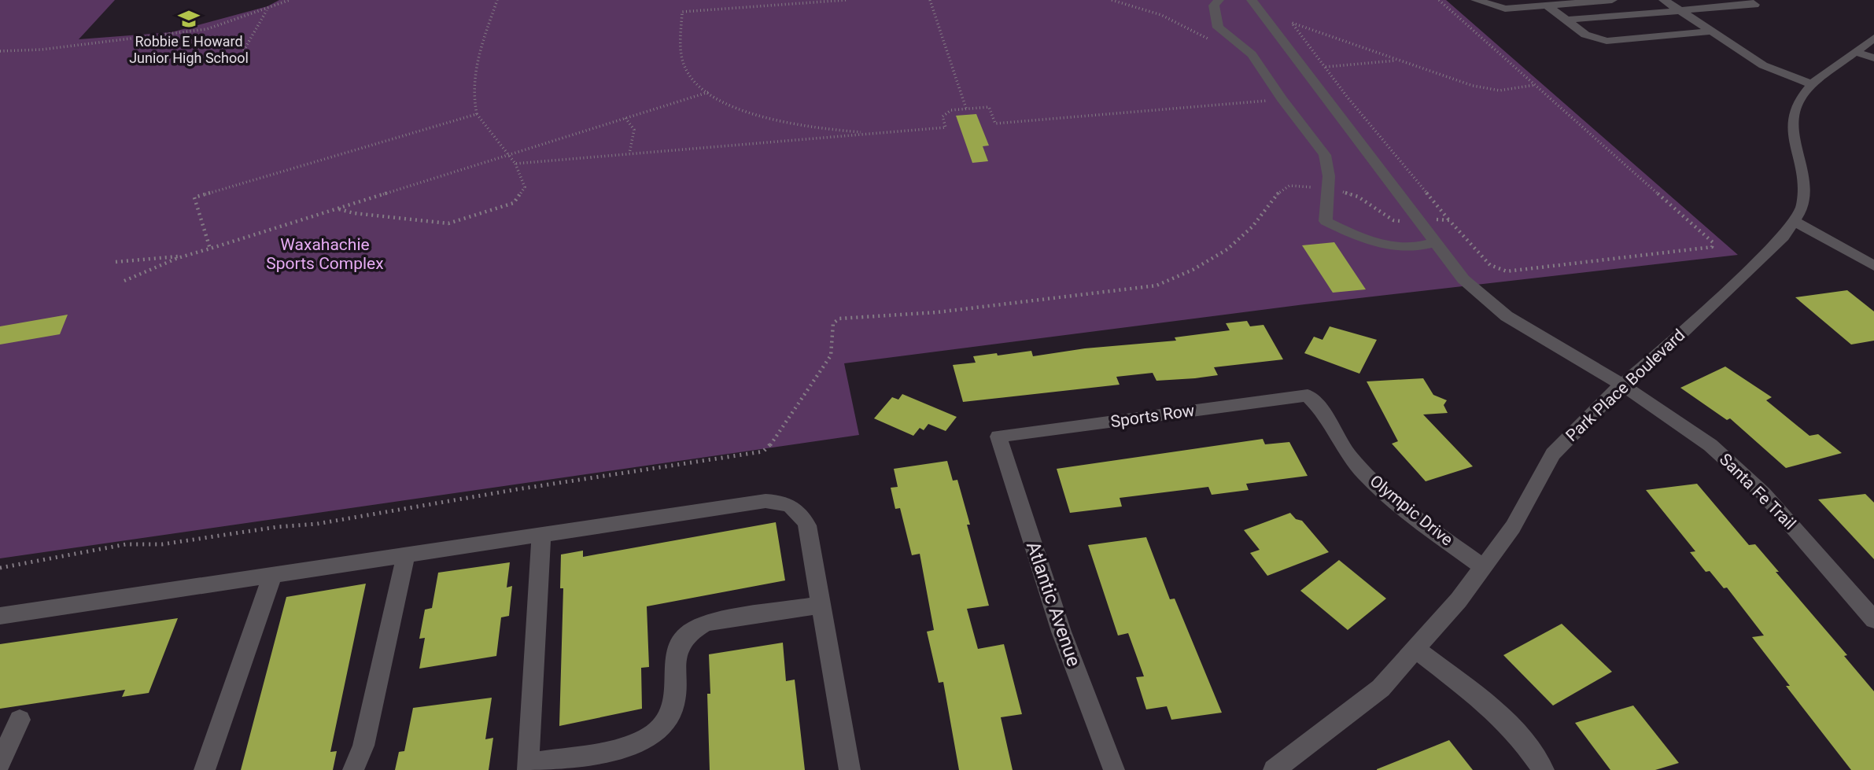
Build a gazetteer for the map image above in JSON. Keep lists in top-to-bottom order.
{
  "streets": {
    "street": [
      "Park Place Boulevard",
      "Sports Row",
      "Santa Fe Trail",
      "Olympic Drive",
      "Atlantic Avenue"
    ]
  },
  "crossings": [
    ["Park Place Boulevard", "Santa Fe Trail"],
    ["Park Place Boulevard", "Olympic Drive"],
    ["Sports Row", "Olympic Drive"],
    ["Sports Row", "Atlantic Avenue"]
  ],
  "parks": ["Waxahachie Sports Complex"],
  "places": {
    "school or university": ["Robbie E Howard Junior High School"]
  }
}
